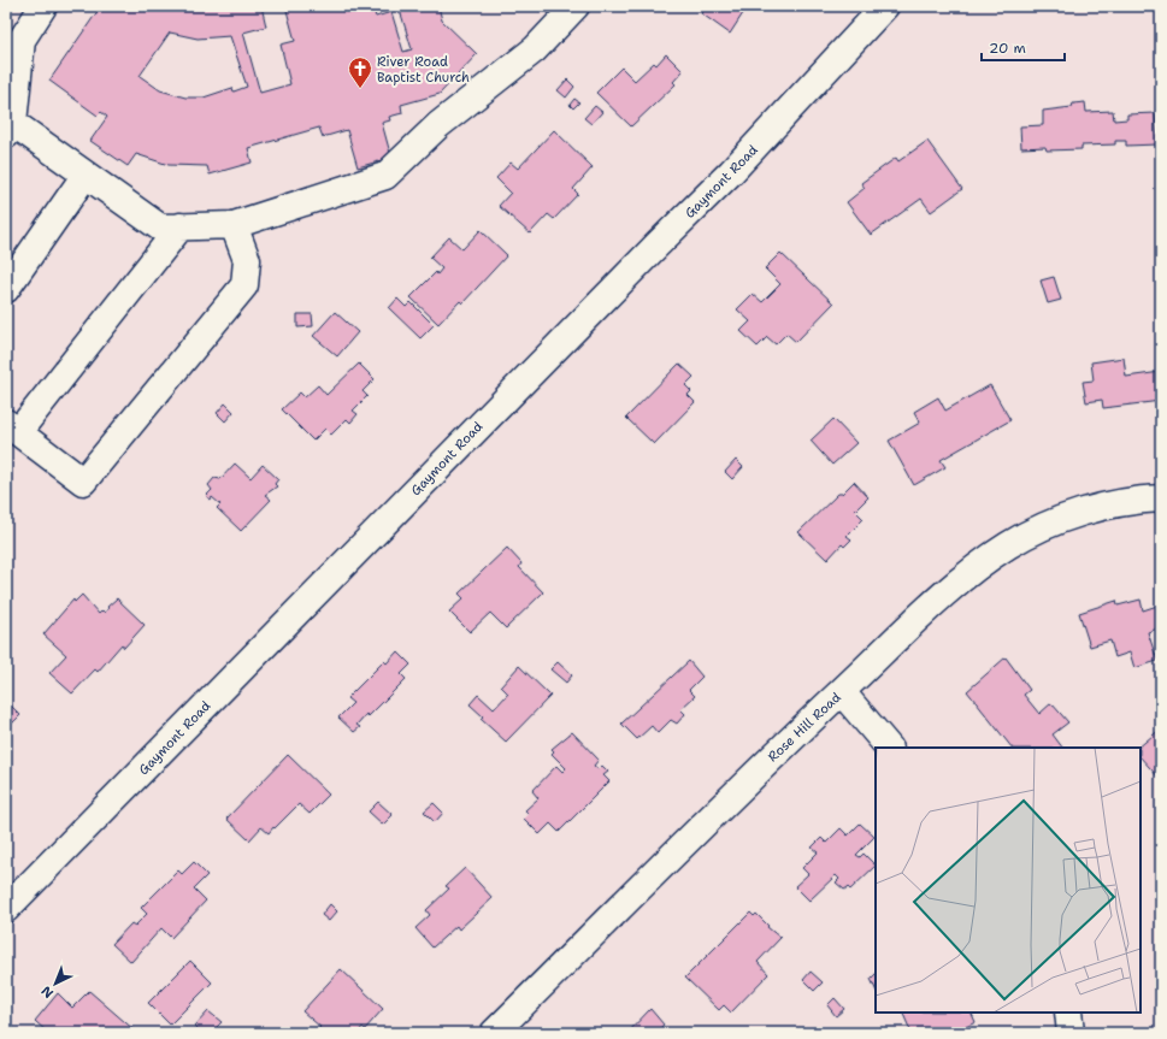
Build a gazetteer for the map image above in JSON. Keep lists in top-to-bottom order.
{
  "streets": {
    "street": ["Gaymont Road", "Rose Hill Road"]
  },
  "places": {
    "church": ["River Road Baptist Church"]
  },
  "scale_bar": "20 m",
  "north": "bottom left"
}
